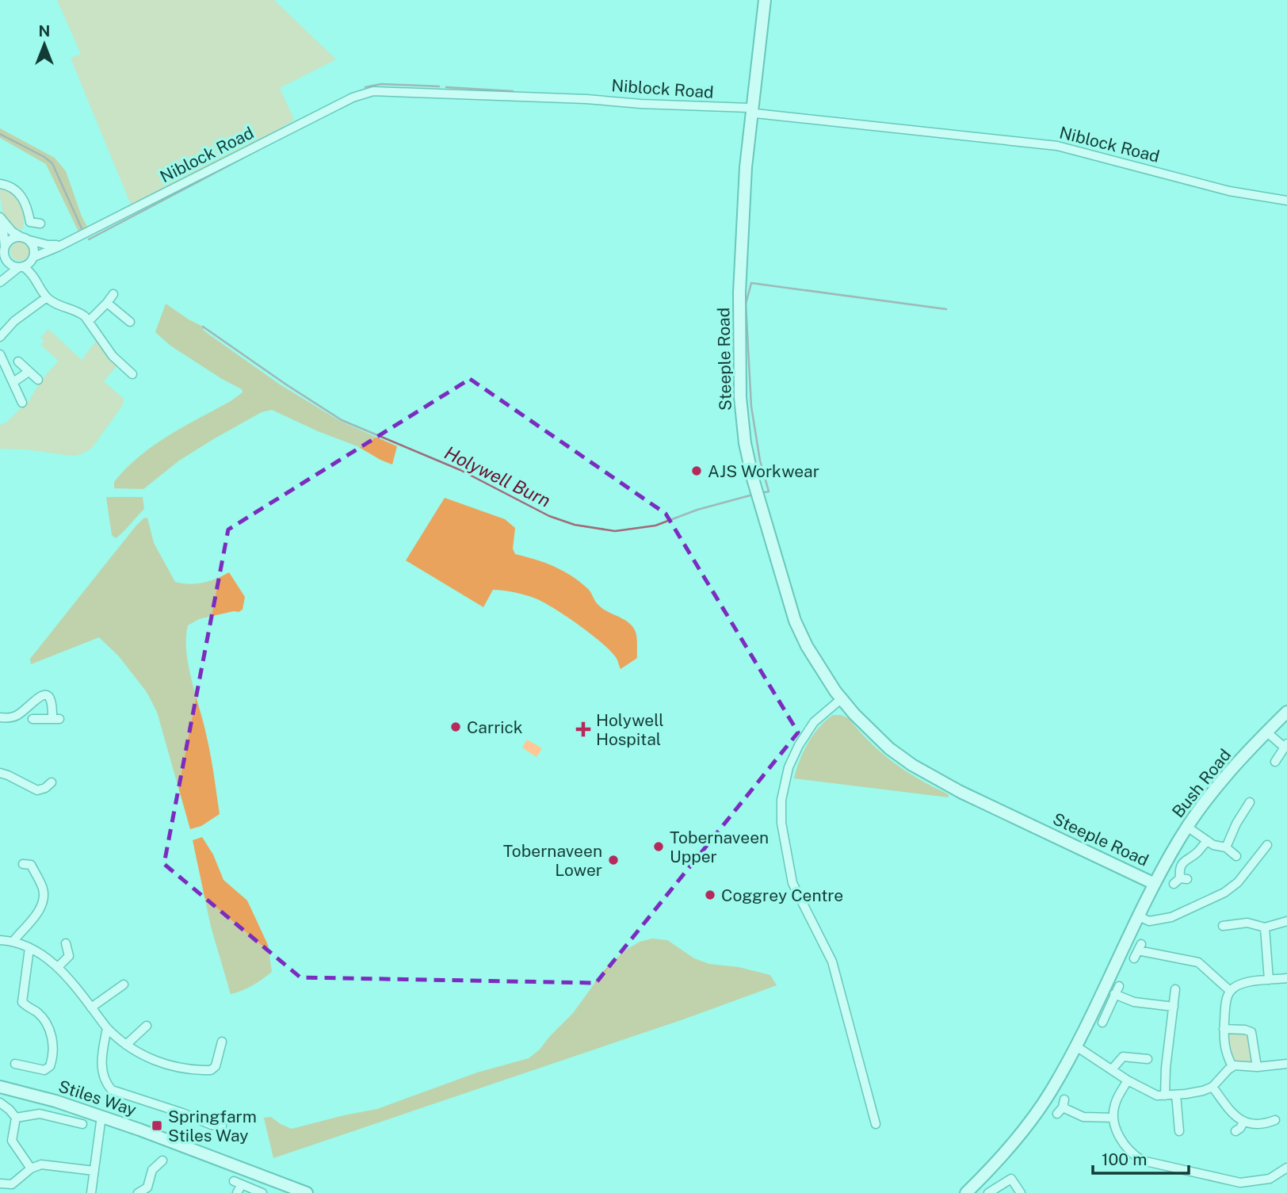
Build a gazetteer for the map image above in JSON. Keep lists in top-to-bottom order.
{
  "streets": {
    "street": [
      "Niblock Road",
      "Steeple Road",
      "Bush Road",
      "Stiles Way"
    ]
  },
  "crossings": [
    ["Niblock Road", "Steeple Road"],
    ["Steeple Road", "Bush Road"]
  ],
  "water": ["Holywell Burn"],
  "places": {
    "other": [
      "AJS Workwear",
      "Carrick",
      "Tobernaveen Upper",
      "Tobernaveen Lower",
      "Coggrey Centre"
    ],
    "health": ["Holywell Hospital"],
    "transit": ["Springfarm Stiles Way"]
  },
  "scale_bar": "100 m",
  "north": "top"
}
